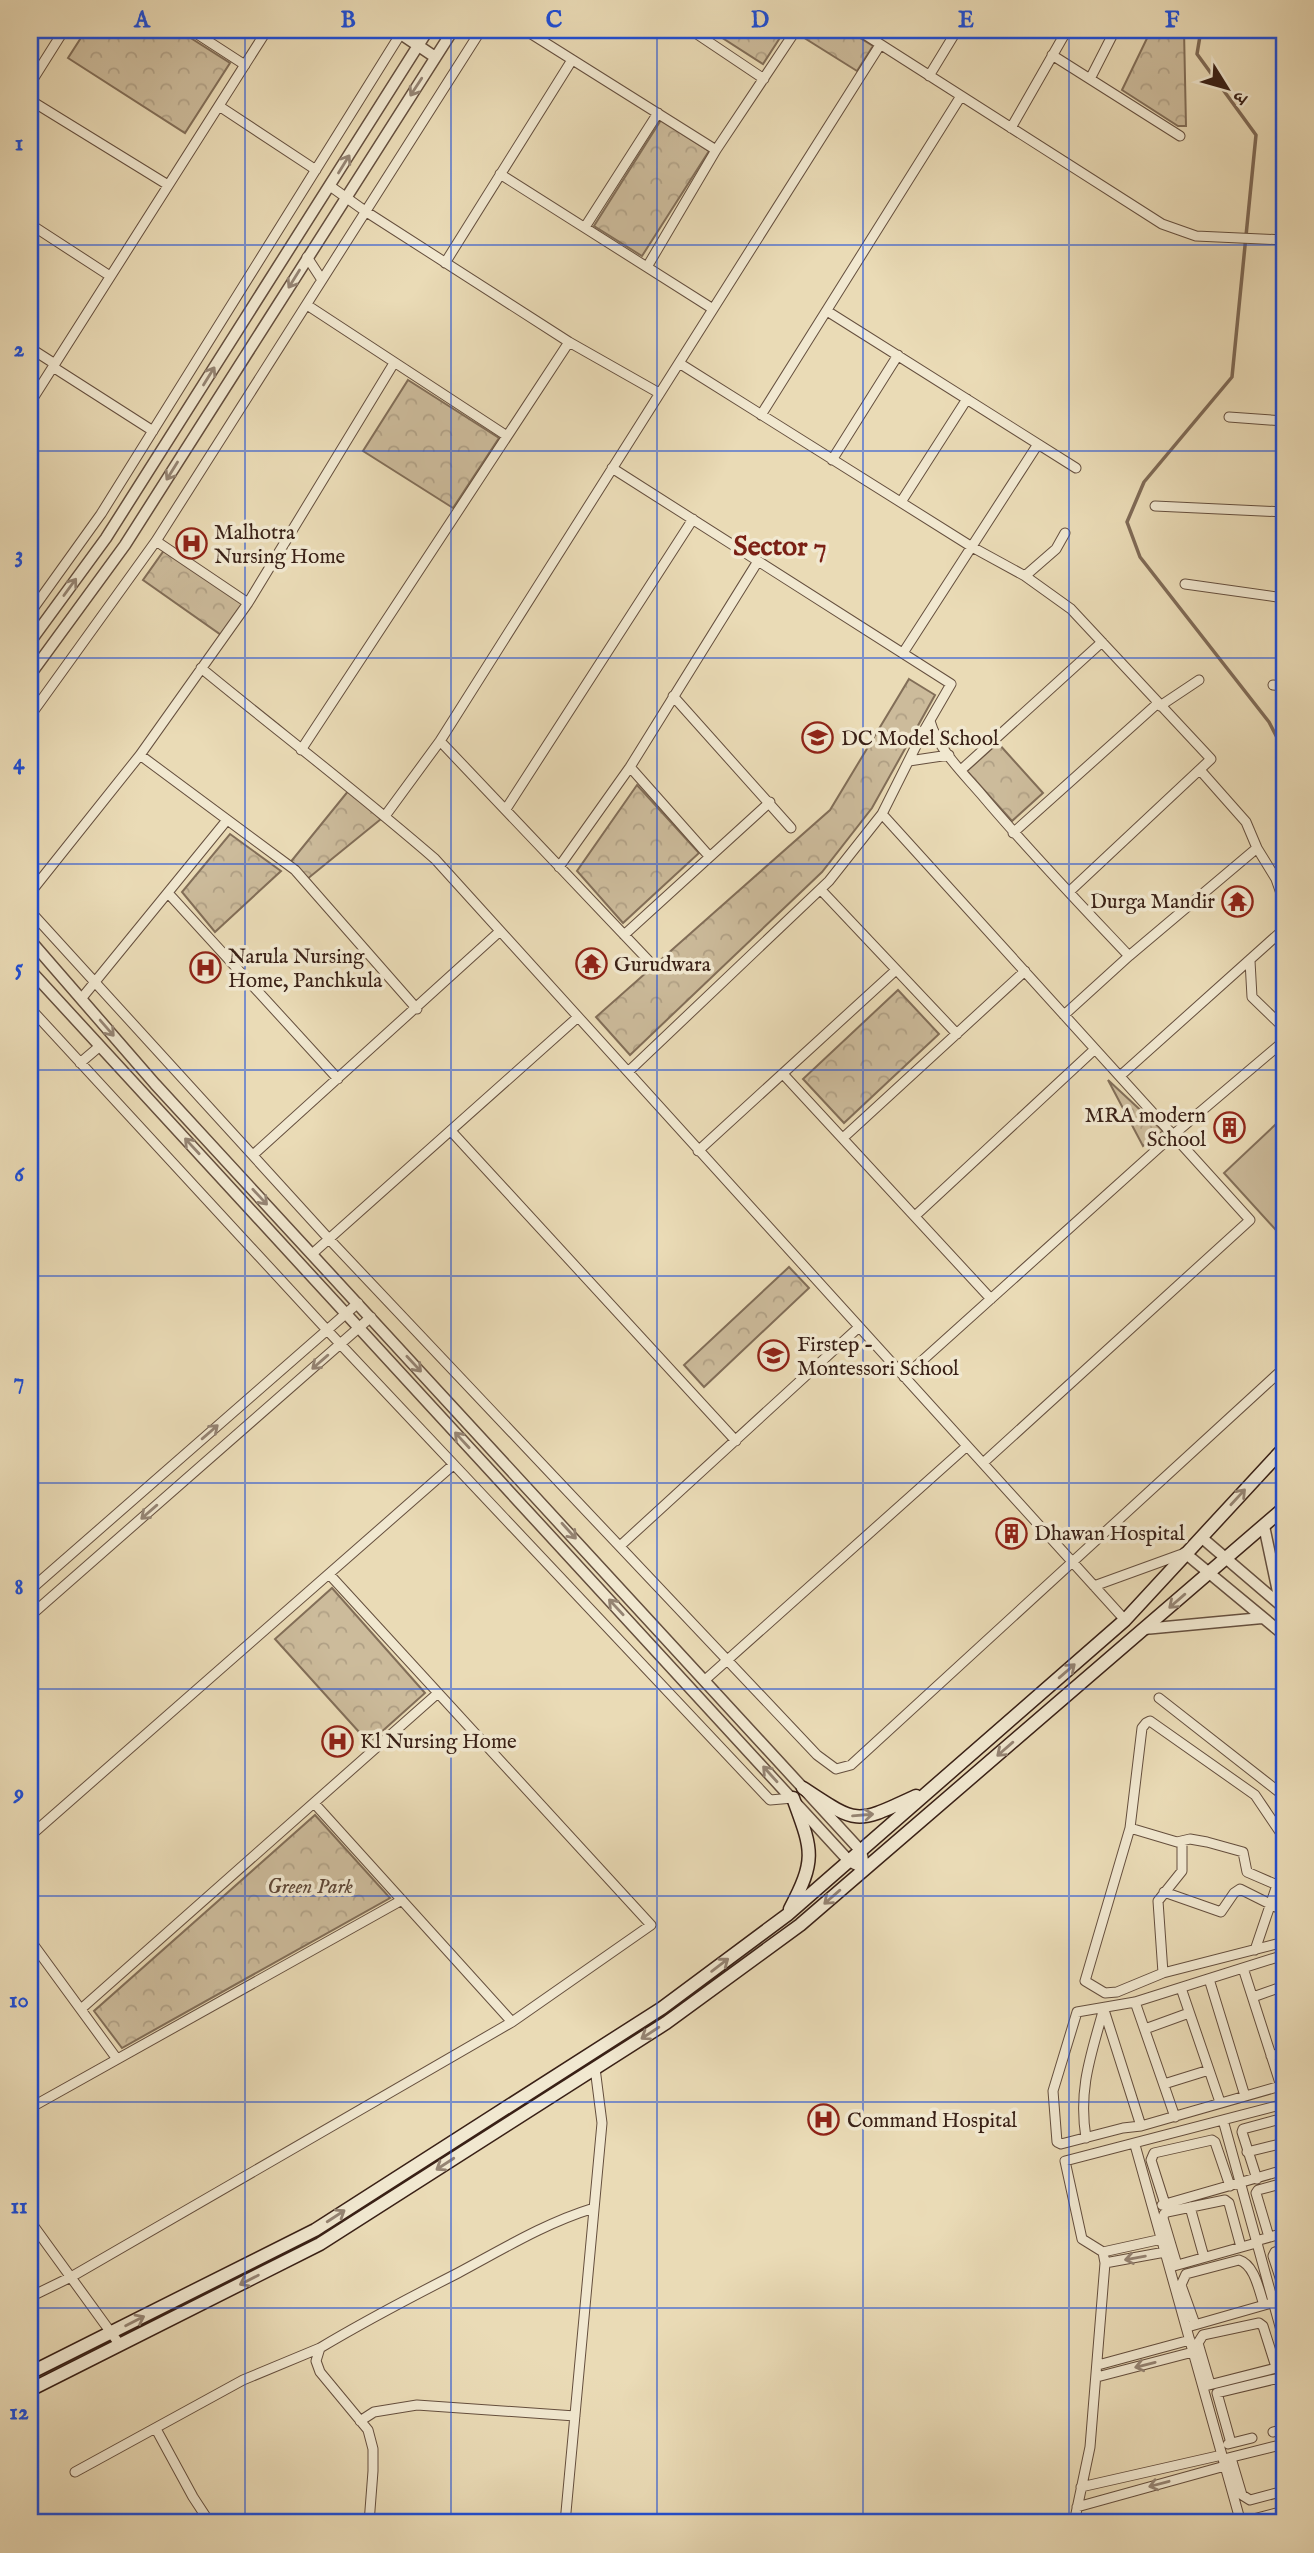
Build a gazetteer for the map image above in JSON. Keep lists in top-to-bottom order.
{
  "districts": ["Sector 7"],
  "parks": ["Green Park"],
  "places": {
    "hospital": [
      "Malhotra Nursing Home",
      "Narula Nursing Home, Panchkula",
      "Kl Nursing Home",
      "Command Hospital"
    ],
    "school or university": ["DC Model School", "Firstep - Montessori School"],
    "temple": ["Durga Mandir", "Gurudwara"],
    "building": ["MRA modern School", "Dhawan Hospital"]
  },
  "north": "bottom right",
  "grid": {
    "columns": [
      "A",
      "B",
      "C",
      "D",
      "E",
      "F"
    ],
    "rows": [
      "1",
      "2",
      "3",
      "4",
      "5",
      "6",
      "7",
      "8",
      "9",
      "10",
      "11",
      "12"
    ]
  }
}
